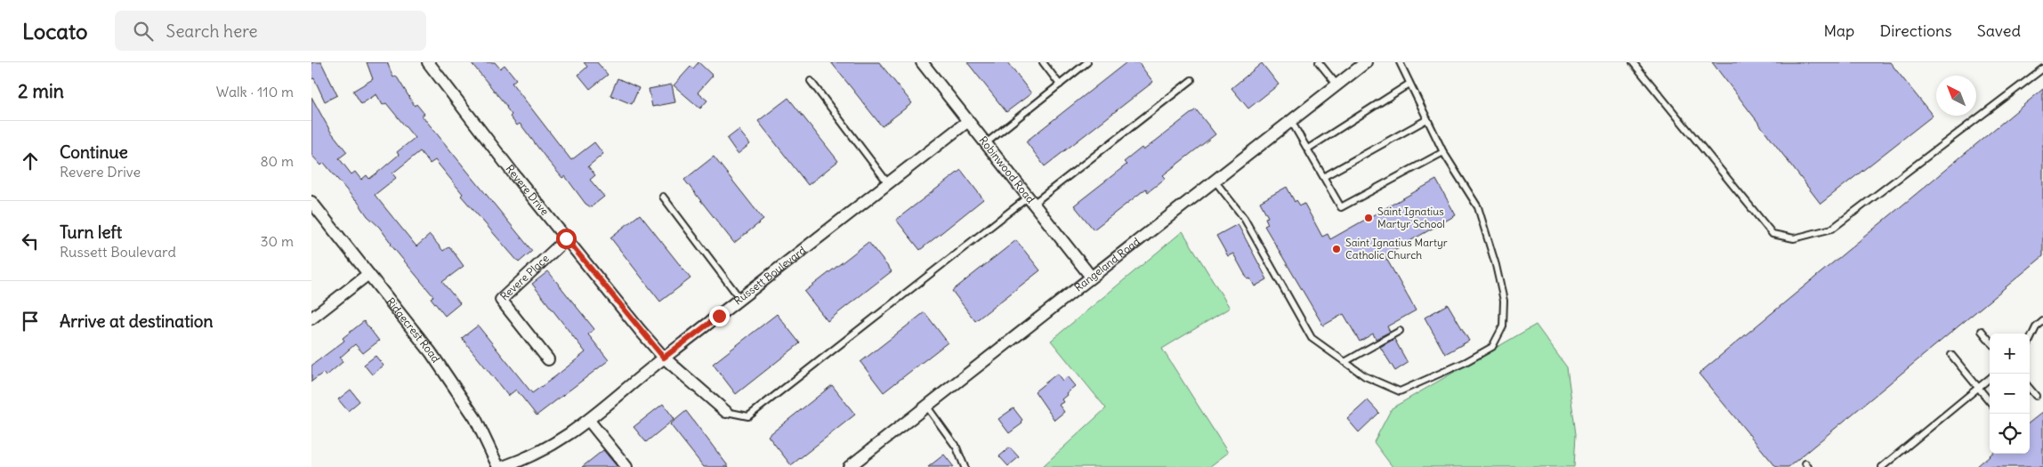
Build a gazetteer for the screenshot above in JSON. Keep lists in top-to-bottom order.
{
  "streets": {
    "street": [
      "Robinwood Road",
      "Revere Drive",
      "Rangeland Road",
      "Russett Boulevard",
      "Revere Place",
      "Ridgecrest Road"
    ]
  },
  "crossings": [
    ["Robinwood Road", "Rangeland Road"],
    ["Robinwood Road", "Russett Boulevard"],
    ["Revere Drive", "Russett Boulevard"],
    ["Revere Drive", "Revere Place"]
  ],
  "places": ["Saint Ignatius Martyr School", "Saint Ignatius Martyr Catholic Church"],
  "north": "top left",
  "page": {
    "header": "Locato",
    "search": "Search here",
    "nav": ["Map", "Directions", "Saved"],
    "heading": ["2 min", "Walk · 110 m"],
    "list": [
      ["Continue", "Revere Drive", "80 m"],
      ["Turn left", "Russett Boulevard", "30 m"],
      "Arrive at destination"
    ],
    "map_buttons": ["+", "−"]
  }
}
